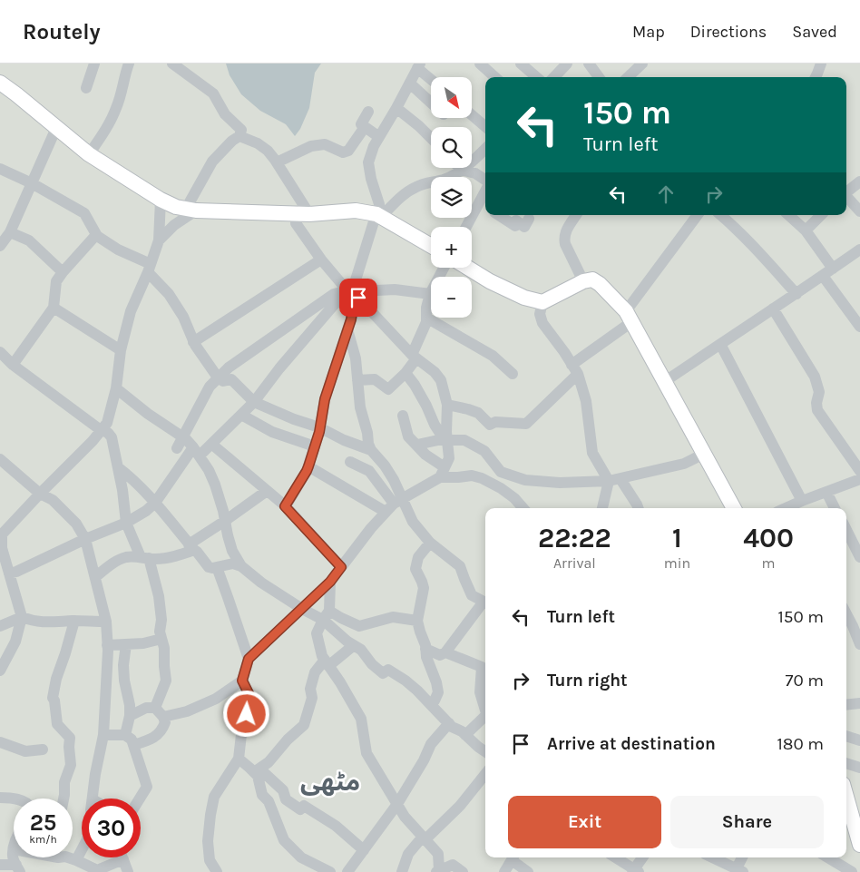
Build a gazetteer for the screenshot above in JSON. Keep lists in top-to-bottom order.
{
  "districts": ["مٹھی"],
  "north": "bottom right",
  "page": {
    "header": "Routely",
    "nav": ["Map", "Directions", "Saved"],
    "map_buttons": ["+", "−"],
    "turn": ["150 m", "Turn left"],
    "eta": [
      "22:22",
      "Arrival",
      "1",
      "min",
      "400",
      "m"
    ],
    "list": [
      {
        "name": "Turn left",
        "value": "150 m"
      },
      {
        "name": "Turn right",
        "value": "70 m"
      },
      {
        "name": "Arrive at destination",
        "value": "180 m"
      }
    ],
    "buttons": ["Exit", "Share"],
    "speed": "25 km/h",
    "limit": "30"
  }
}
